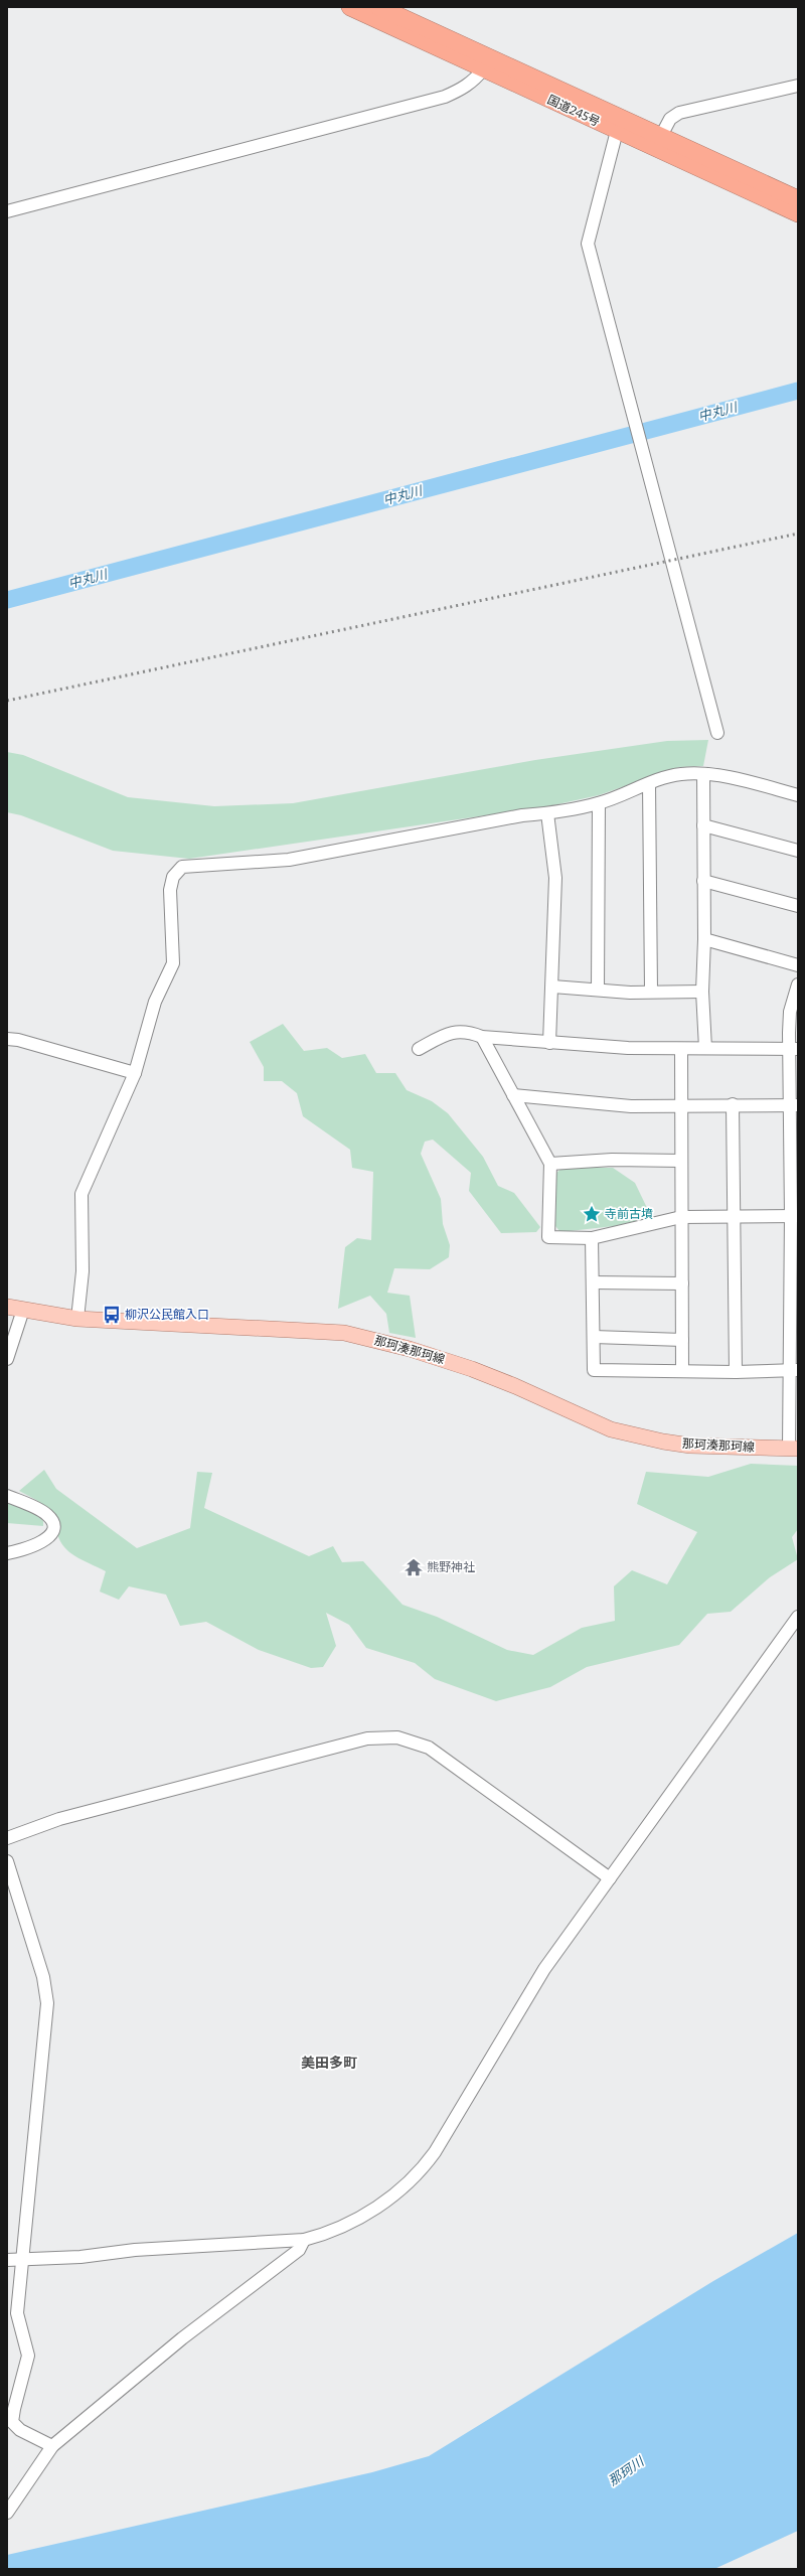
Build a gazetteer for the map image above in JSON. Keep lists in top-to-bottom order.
{
  "streets": {
    "highway": ["国道245号"],
    "main road": ["那珂湊那珂線"]
  },
  "districts": ["美田多町"],
  "water": ["中丸川", "那珂川"],
  "places": {
    "place": ["寺前古墳"],
    "bus stop": ["柳沢公民館入口"],
    "temple": ["熊野神社"]
  }
}
